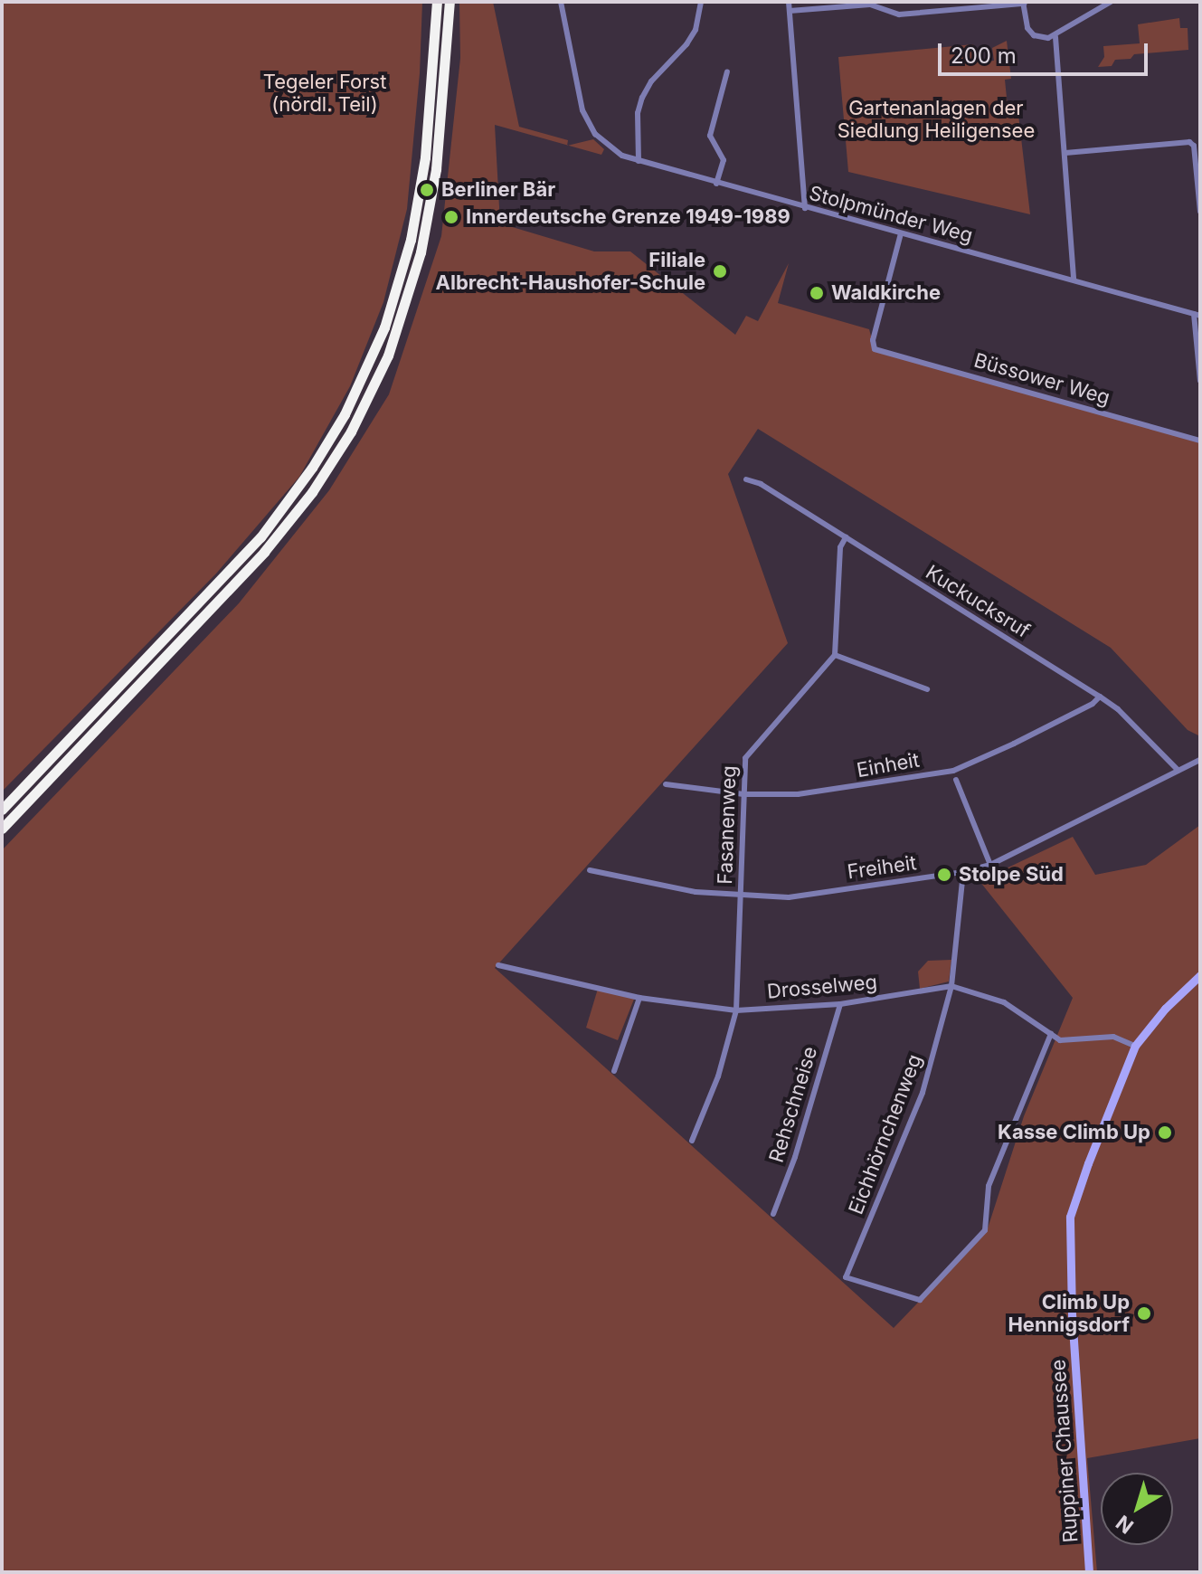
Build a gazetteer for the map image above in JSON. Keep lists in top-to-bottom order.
{
  "streets": {
    "main road": ["Ruppiner Chaussee"],
    "street": [
      "Stolpmünder Weg",
      "Büssower Weg",
      "Kuckucksruf",
      "Einheit",
      "Fasanenweg",
      "Freiheit",
      "Drosselweg",
      "Rehschneise",
      "Eichhörnchenweg"
    ]
  },
  "crossings": [
    ["Stolpmünder Weg", "Büssower Weg"],
    ["Kuckucksruf", "Einheit"],
    ["Kuckucksruf", "Freiheit"],
    ["Einheit", "Fasanenweg"],
    ["Fasanenweg", "Freiheit"],
    ["Fasanenweg", "Drosselweg"],
    ["Freiheit", "Eichhörnchenweg"],
    ["Drosselweg", "Rehschneise"],
    ["Drosselweg", "Eichhörnchenweg"],
    ["Drosselweg", "Ruppiner Chaussee"]
  ],
  "parks": ["Tegeler Forst (nördl. Teil)", "Gartenanlagen der Siedlung Heiligensee"],
  "places": [
    "Berliner Bär",
    "Innerdeutsche Grenze 1949-1989",
    "Filiale Albrecht-Haushofer-Schule",
    "Waldkirche",
    "Stolpe Süd",
    "Kasse Climb Up",
    "Climb Up Hennigsdorf"
  ],
  "scale_bar": "200 m",
  "north": "bottom left"
}
